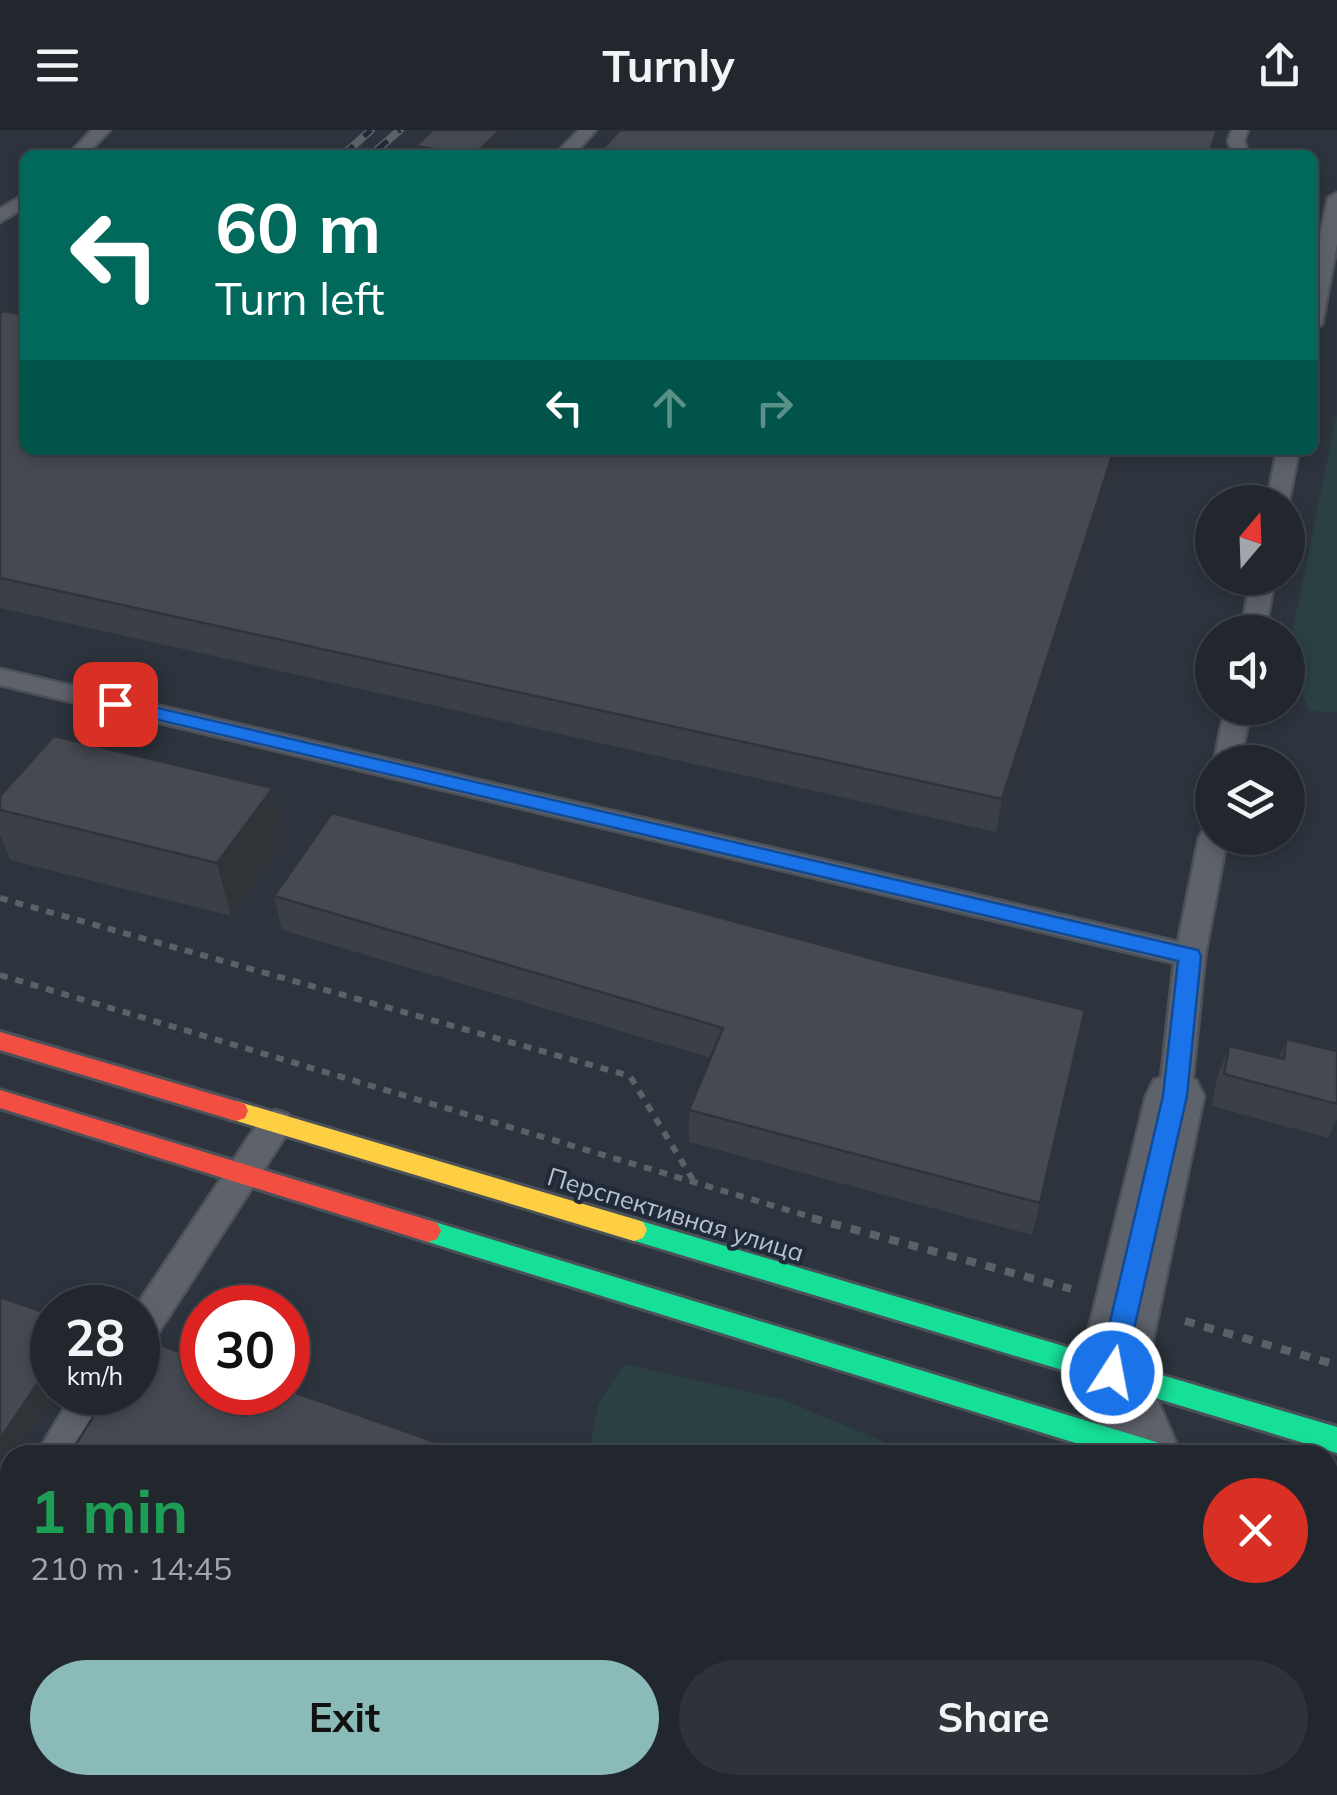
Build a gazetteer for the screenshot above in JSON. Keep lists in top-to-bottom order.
{
  "streets": {
    "main road": ["Перспективная улица"]
  },
  "north": "top",
  "page": {
    "header": "Turnly",
    "turn": ["60 m", "Turn left"],
    "speed": "28 km/h",
    "limit": "30",
    "heading": ["1 min", "210 m · 14:45"],
    "buttons": ["Exit", "Share"]
  }
}
